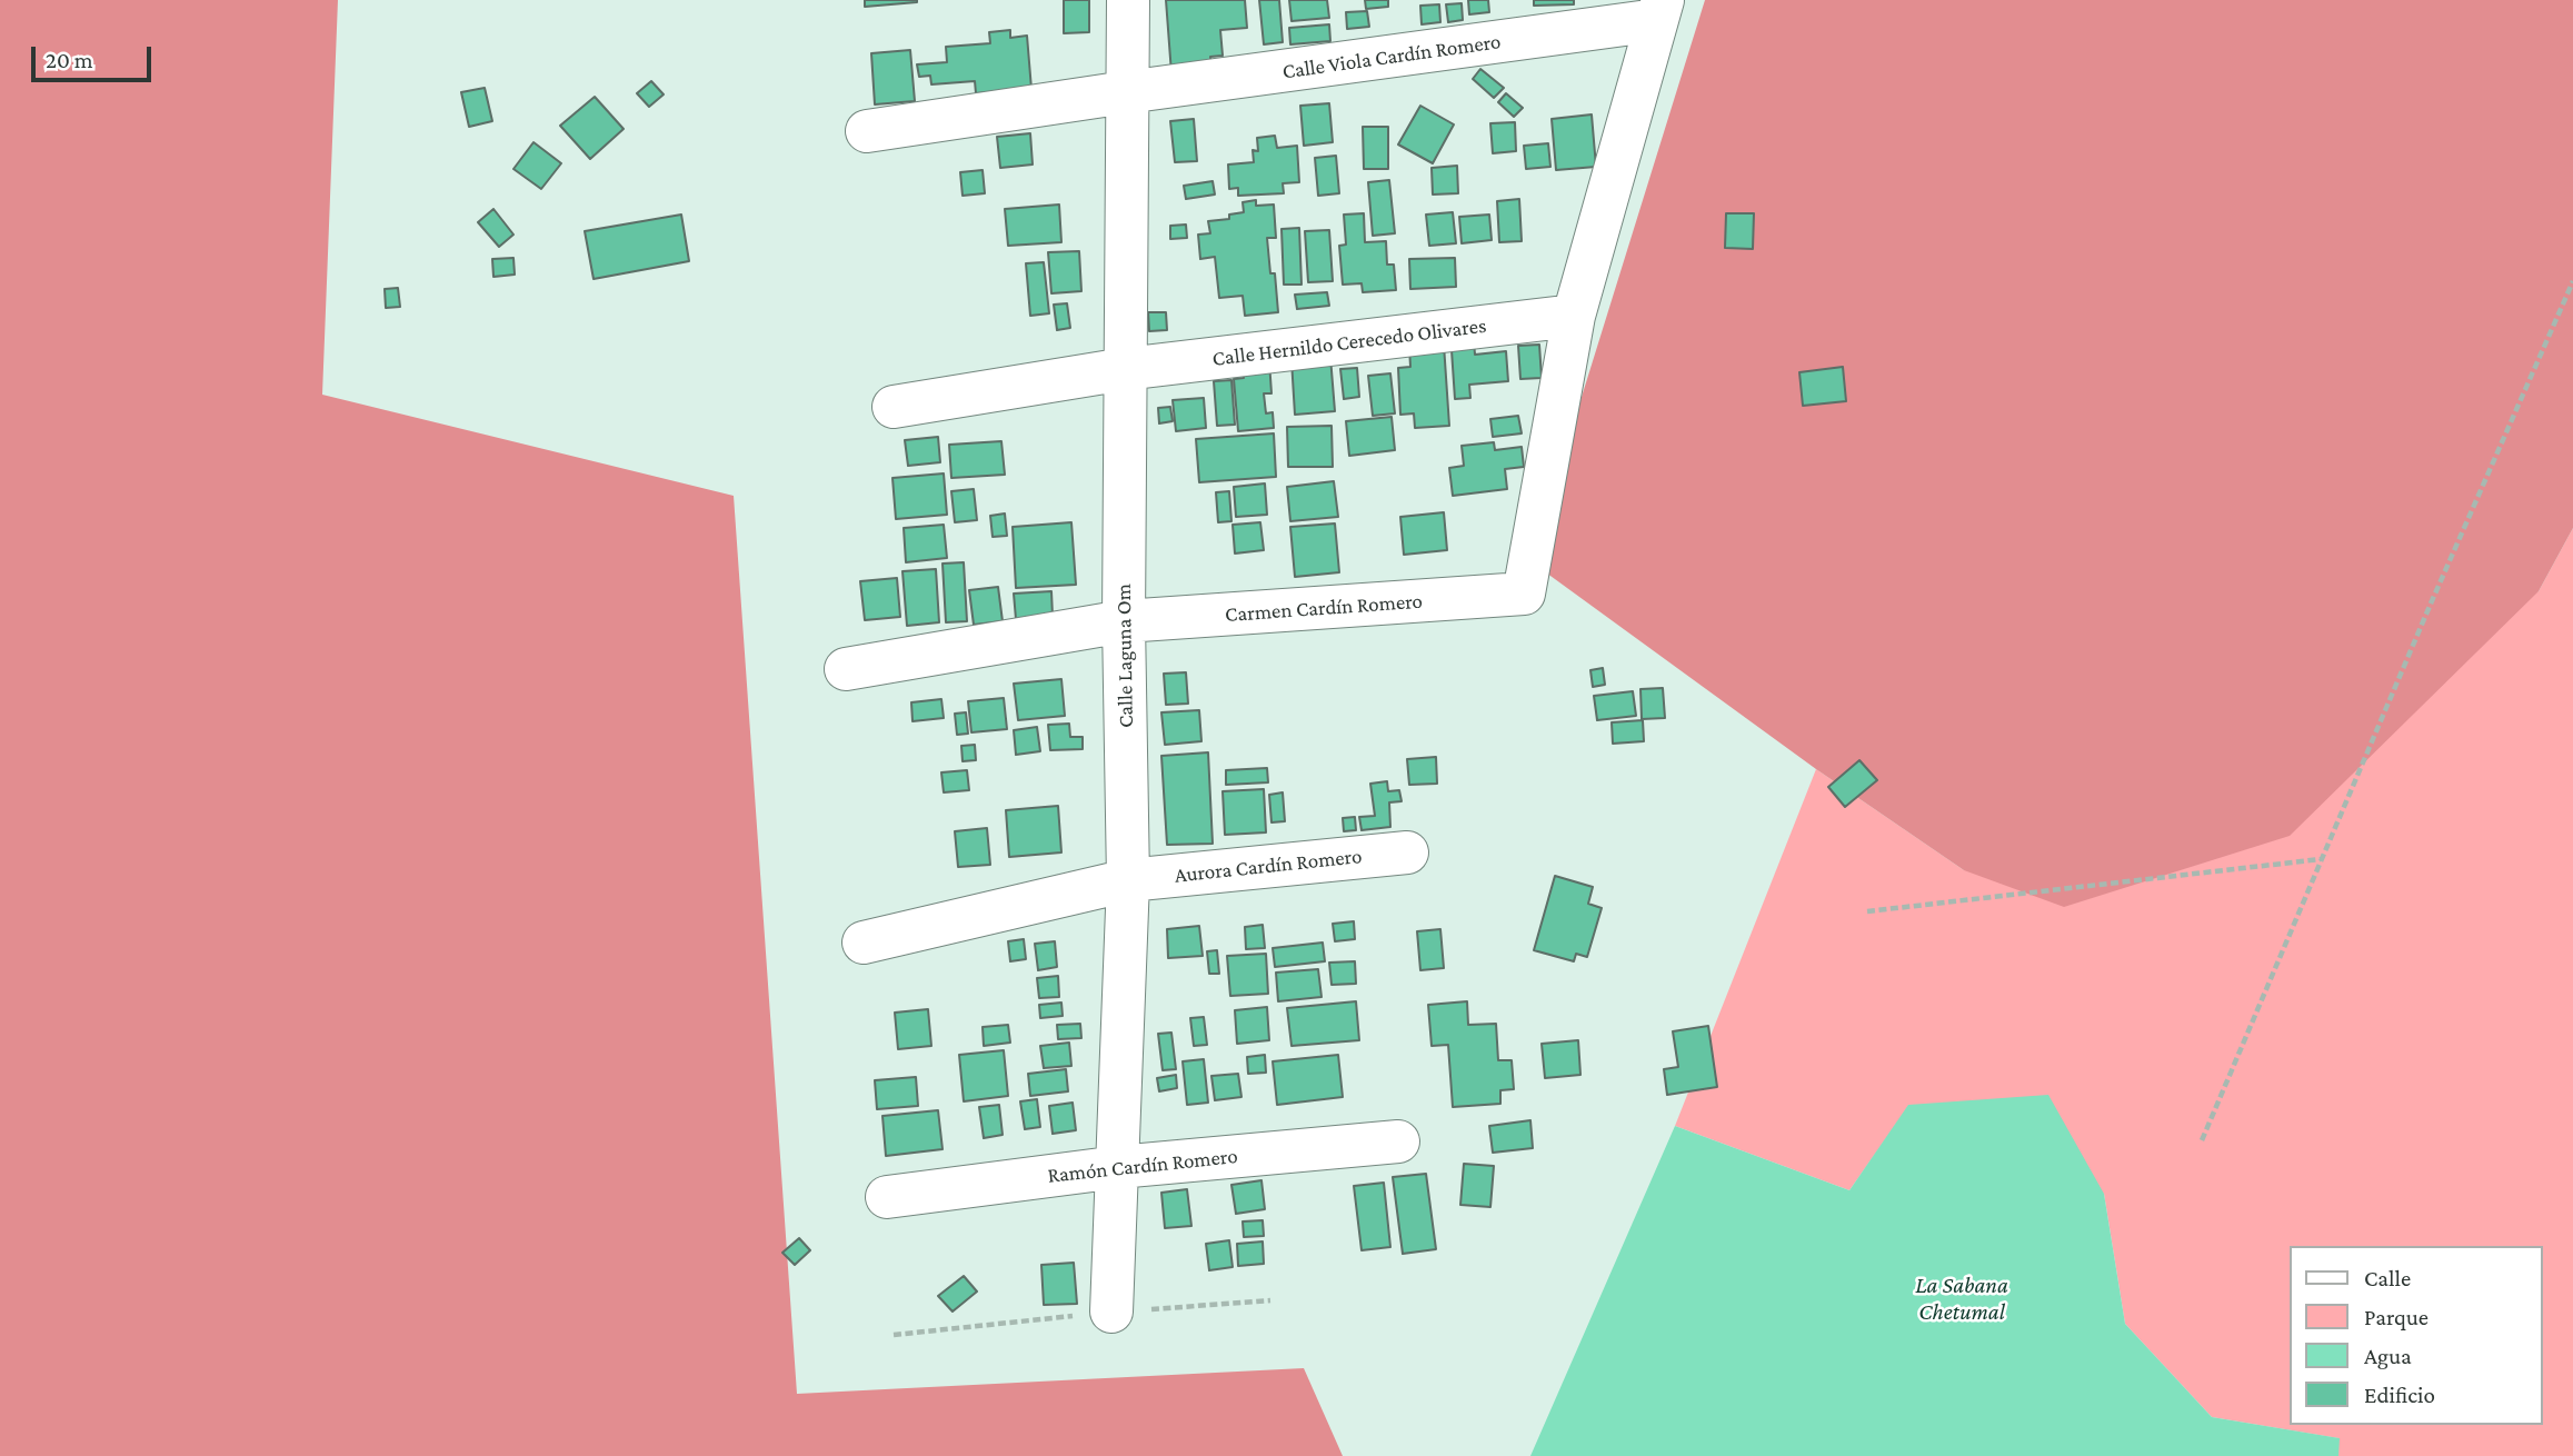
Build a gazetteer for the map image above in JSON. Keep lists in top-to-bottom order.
{
  "streets": {
    "street": [
      "Calle Viola Cardín Romero",
      "Calle Hernildo Cerecedo Olivares",
      "Carmen Cardín Romero",
      "Calle Laguna Om",
      "Aurora Cardín Romero",
      "Ramón Cardín Romero"
    ]
  },
  "crossings": [
    ["Calle Viola Cardín Romero", "Calle Laguna Om"],
    ["Calle Hernildo Cerecedo Olivares", "Carmen Cardín Romero"],
    ["Calle Hernildo Cerecedo Olivares", "Calle Laguna Om"],
    ["Carmen Cardín Romero", "Calle Laguna Om"],
    ["Calle Laguna Om", "Aurora Cardín Romero"],
    ["Calle Laguna Om", "Ramón Cardín Romero"]
  ],
  "water": ["La Sabana Chetumal"],
  "legend": [
    "Calle",
    "Parque",
    "Agua",
    "Edificio"
  ],
  "scale_bar": "20 m"
}
